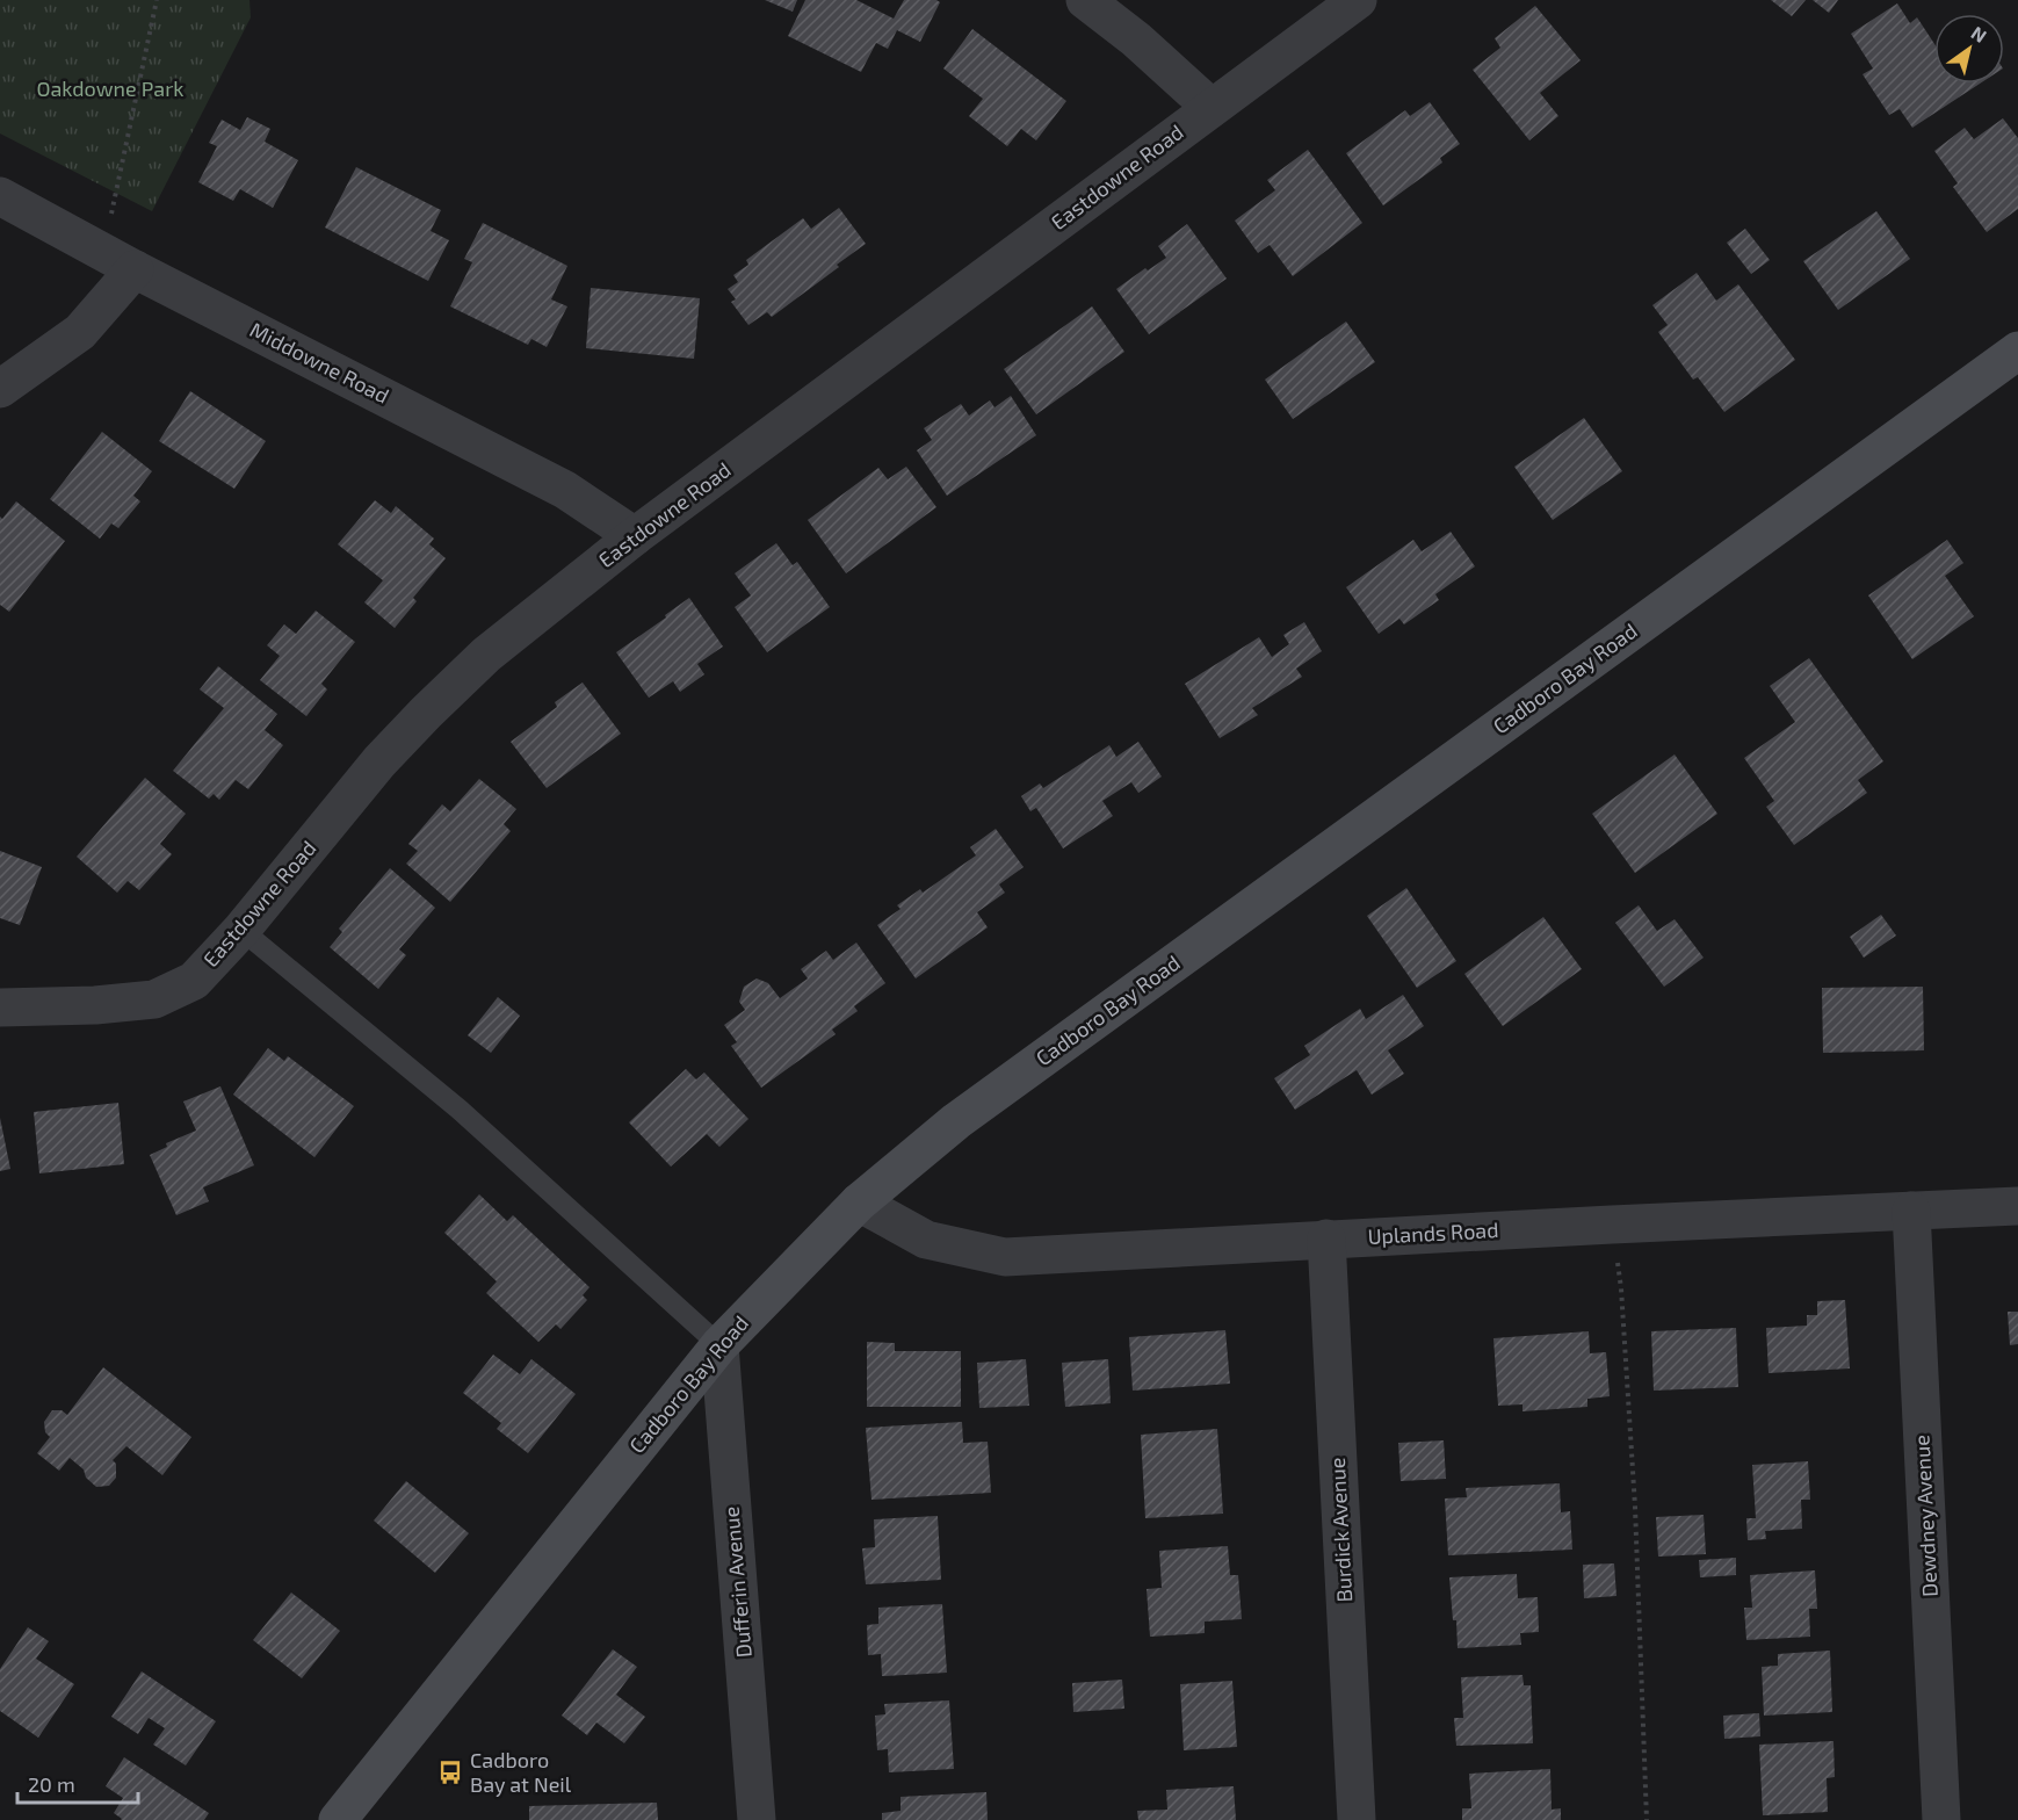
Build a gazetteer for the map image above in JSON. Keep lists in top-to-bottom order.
{
  "streets": {
    "main road": ["Cadboro Bay Road"],
    "street": [
      "Eastdowne Road",
      "Middowne Road",
      "Uplands Road",
      "Dewdney Avenue",
      "Burdick Avenue",
      "Dufferin Avenue"
    ]
  },
  "crossings": [
    ["Eastdowne Road", "Middowne Road"],
    ["Cadboro Bay Road", "Uplands Road"],
    ["Cadboro Bay Road", "Dufferin Avenue"],
    ["Uplands Road", "Dewdney Avenue"],
    ["Uplands Road", "Burdick Avenue"]
  ],
  "parks": ["Oakdowne Park"],
  "places": {
    "bus stop": ["Cadboro Bay at Neil"]
  },
  "scale_bar": "20 m",
  "north": "top right"
}
